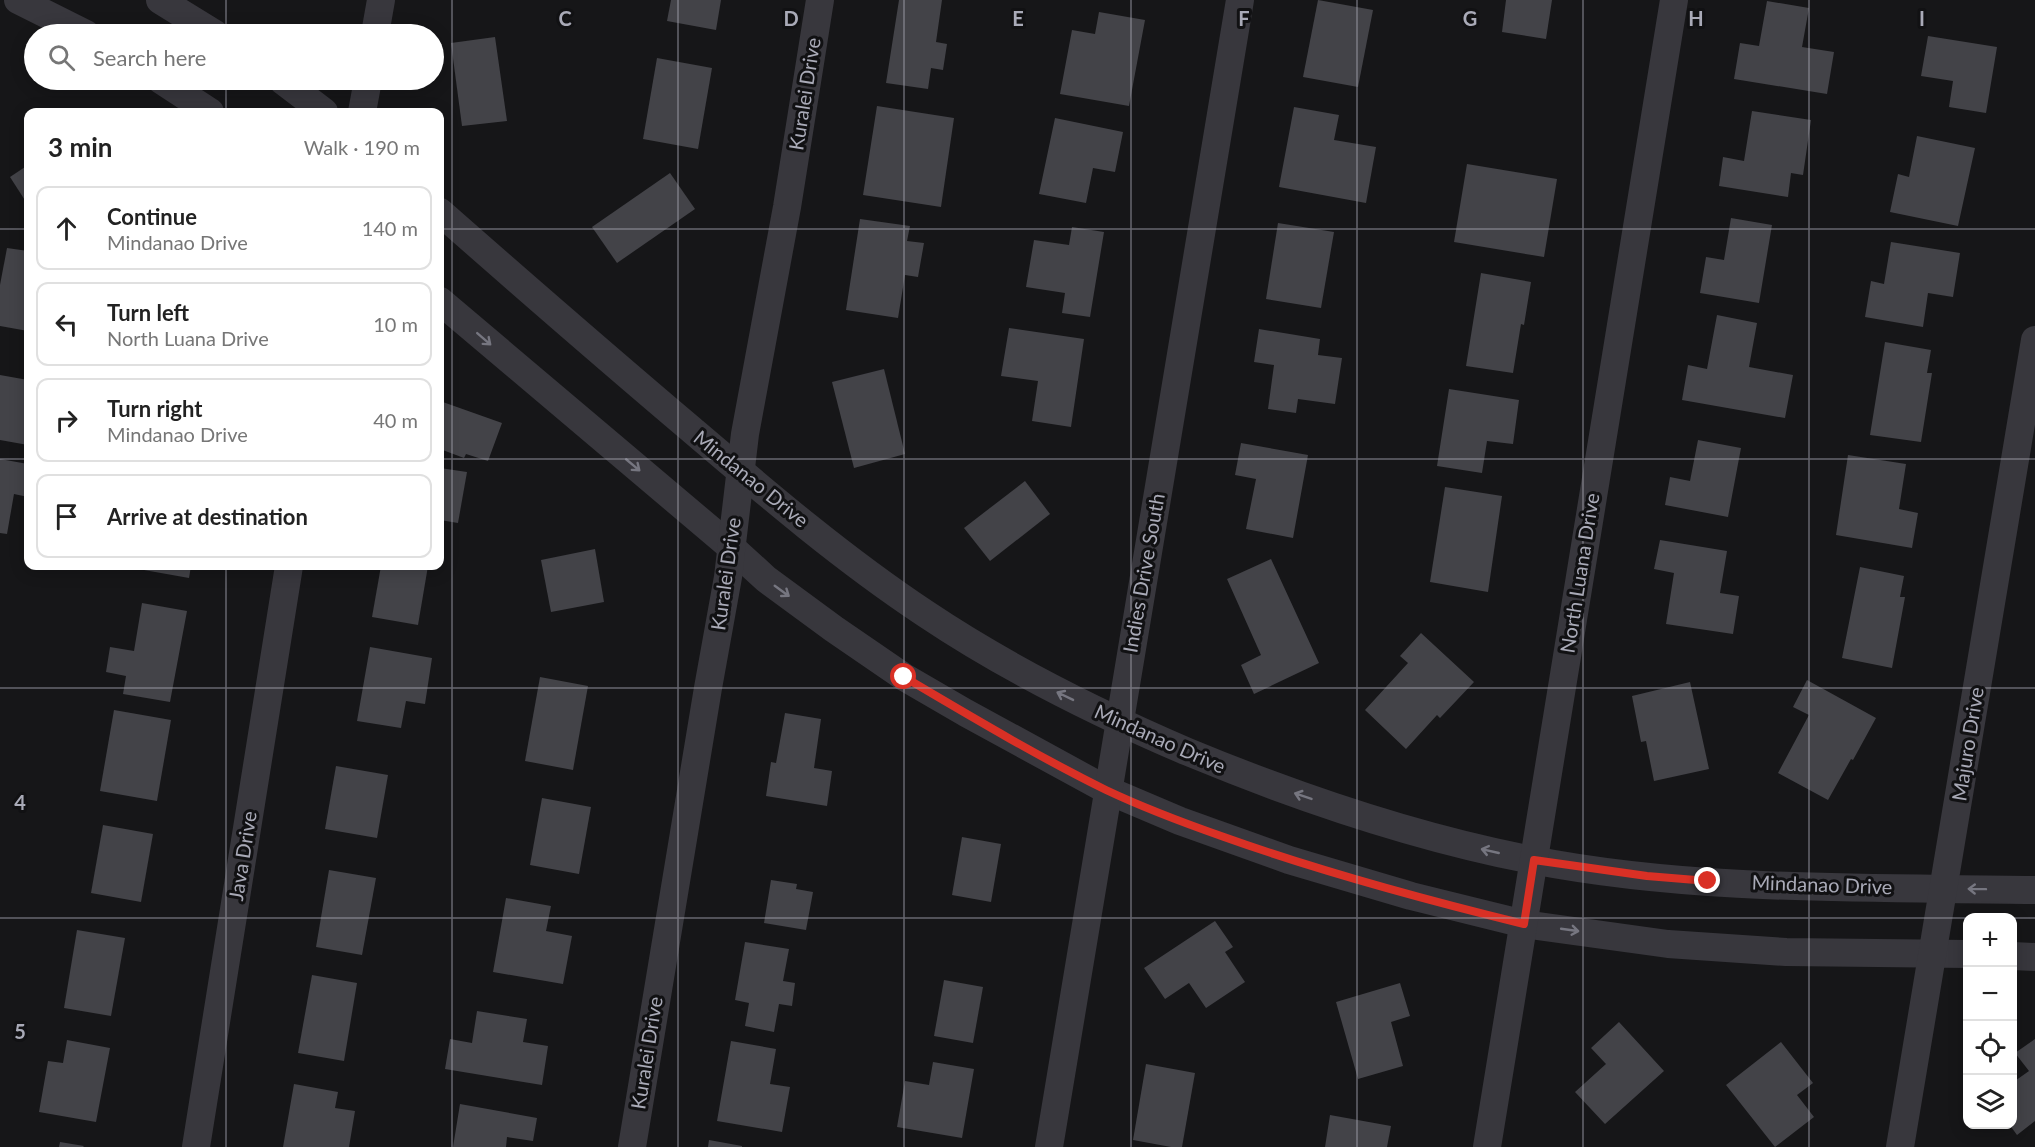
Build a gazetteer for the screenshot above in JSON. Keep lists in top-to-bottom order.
{
  "streets": {
    "street": [
      "Kuralei Drive",
      "Mindanao Drive",
      "Indies Drive South",
      "North Luana Drive",
      "Majuro Drive",
      "Java Drive"
    ]
  },
  "crossings": [
    ["Kuralei Drive", "Mindanao Drive"],
    ["Mindanao Drive", "Indies Drive South"],
    ["Mindanao Drive", "North Luana Drive"],
    ["Mindanao Drive", "Majuro Drive"]
  ],
  "page": {
    "search": "Search here",
    "heading": ["3 min", "Walk · 190 m"],
    "list": [
      ["Continue", "Mindanao Drive", "140 m"],
      ["Turn left", "North Luana Drive", "10 m"],
      ["Turn right", "Mindanao Drive", "40 m"],
      "Arrive at destination"
    ],
    "map_buttons": ["+", "−"]
  },
  "grid": {
    "columns": [
      "C",
      "D",
      "E",
      "F",
      "G",
      "H",
      "I"
    ],
    "rows": ["4", "5"]
  }
}
